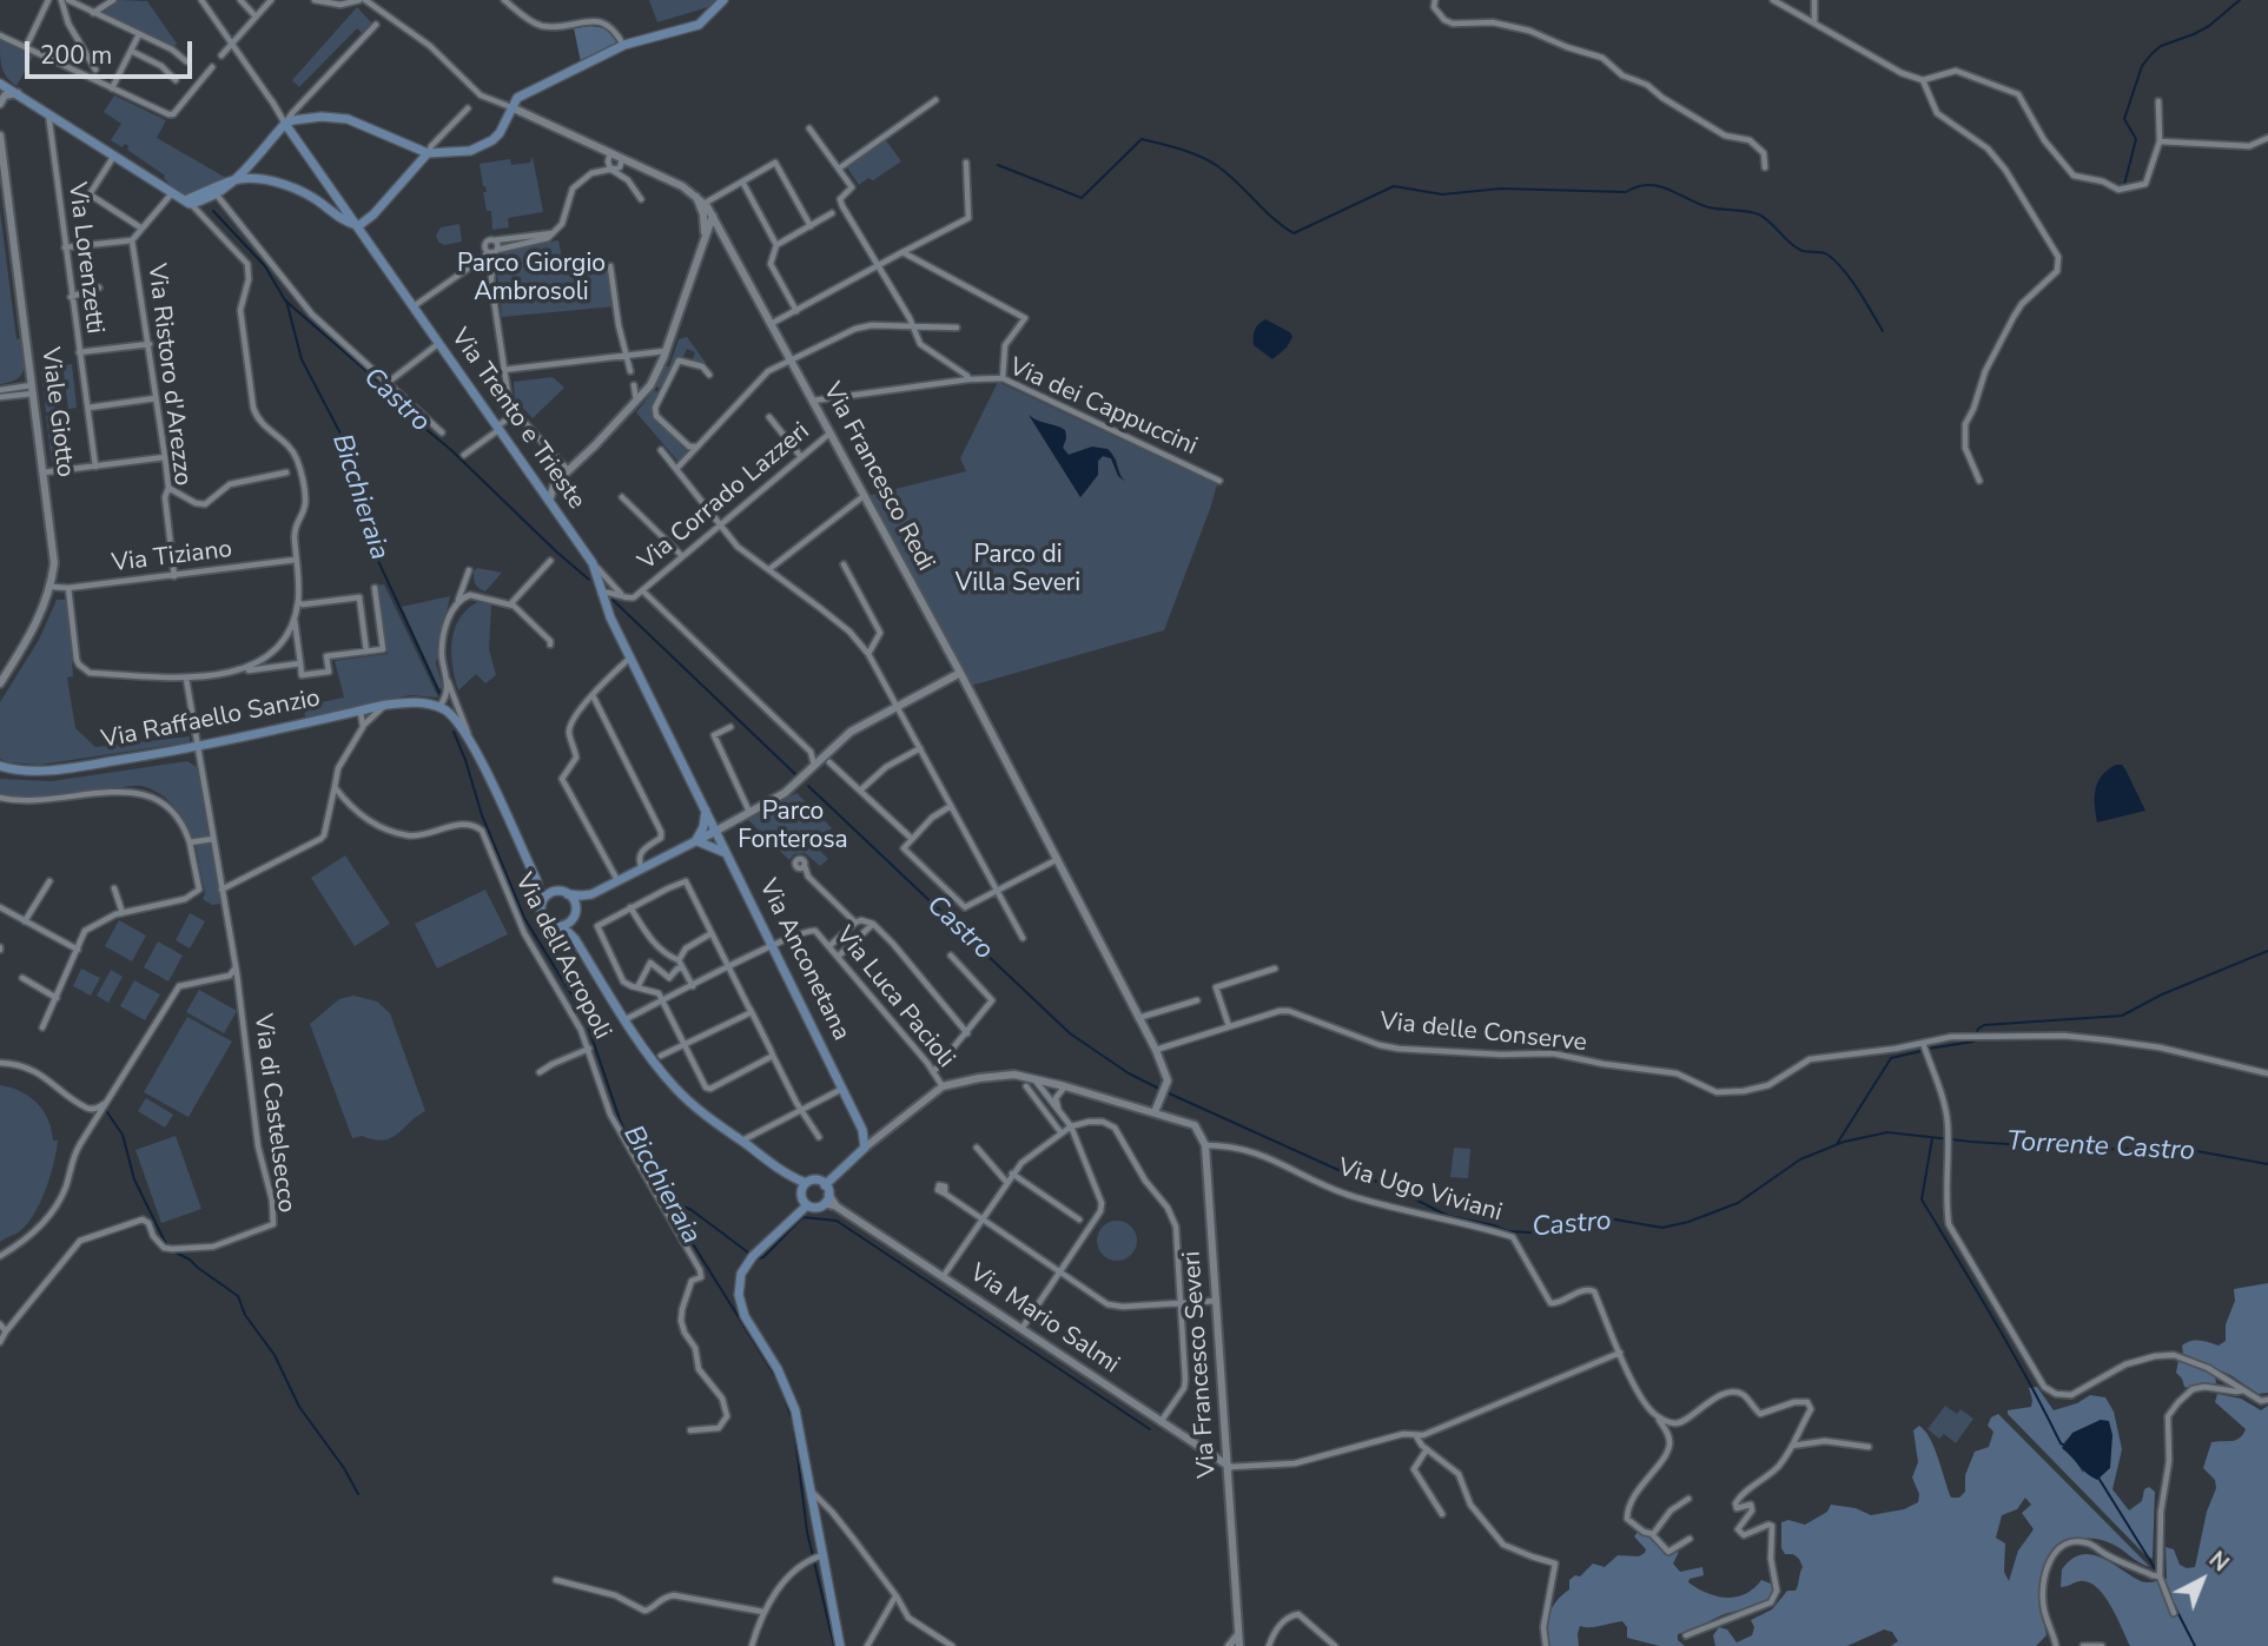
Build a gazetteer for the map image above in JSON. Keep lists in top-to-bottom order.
{
  "streets": {
    "main road": ["Via Trento e Trieste", "Via Raffaello Sanzio", "Via Anconetana"],
    "street": [
      "Via Lorenzetti",
      "Via Ristoro d'Arezzo",
      "Via dei Cappuccini",
      "Viale Giotto",
      "Via Francesco Redi",
      "Via Corrado Lazzeri",
      "Via Tiziano",
      "Via dell'Acropoli",
      "Via Luca Pacioli",
      "Via delle Conserve",
      "Via di Castelsecco",
      "Via Ugo Viviani",
      "Via Mario Salmi",
      "Via Francesco Severi"
    ]
  },
  "crossings": [
    ["Via Ristoro d'Arezzo", "Via Tiziano"],
    ["Via dei Cappuccini", "Via Francesco Redi"],
    ["Viale Giotto", "Via Tiziano"],
    ["Via Trento e Trieste", "Via Anconetana"],
    ["Via Francesco Redi", "Via Corrado Lazzeri"],
    ["Via Francesco Redi", "Via delle Conserve"],
    ["Via Raffaello Sanzio", "Via di Castelsecco"],
    ["Via Anconetana", "Via Luca Pacioli"],
    ["Via Ugo Viviani", "Via Francesco Severi"],
    ["Via Mario Salmi", "Via Francesco Severi"]
  ],
  "water": ["Castro", "Bicchieraia", "Torrente Castro"],
  "parks": ["Parco Giorgio Ambrosoli", "Parco di Villa Severi", "Parco Fonterosa"],
  "scale_bar": "200 m",
  "north": "top right"
}
